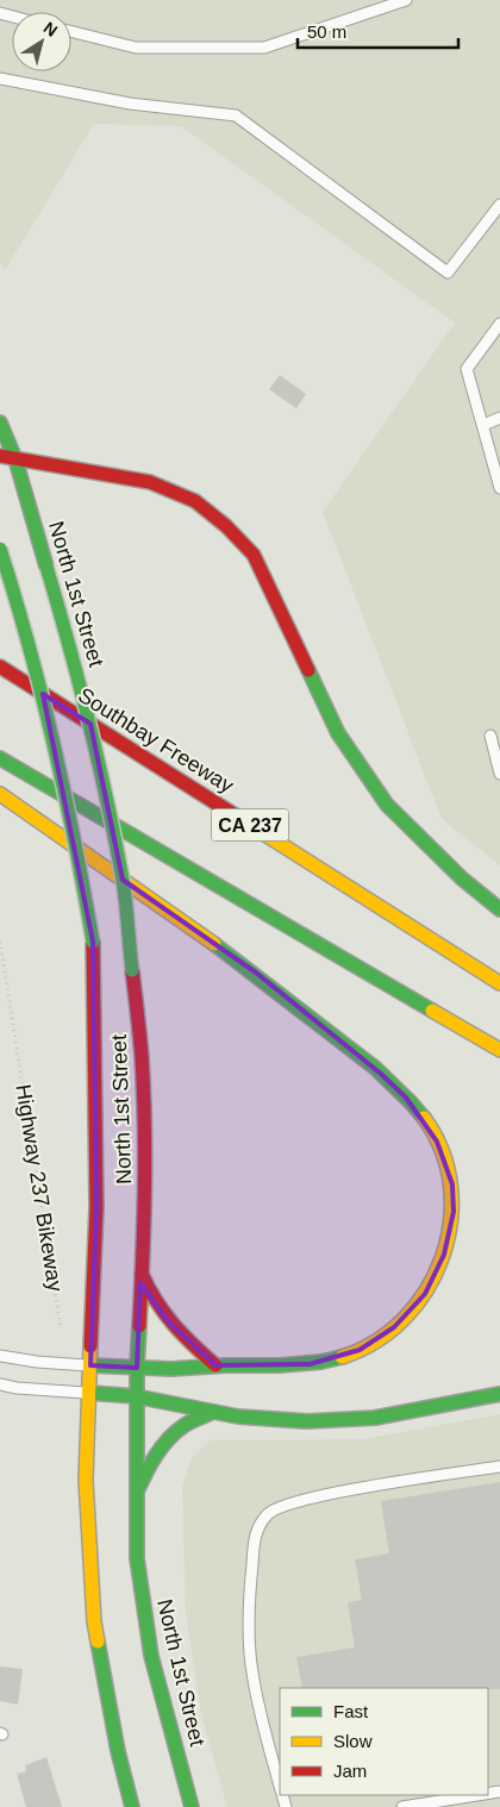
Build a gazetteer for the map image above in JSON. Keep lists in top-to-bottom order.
{
  "streets": {
    "main road": ["North 1st Street", "Southbay Freeway", "CA 237"],
    "path": ["Highway 237 Bikeway"]
  },
  "legend": ["Fast", "Slow", "Jam"],
  "scale_bar": "50 m",
  "north": "top right"
}
